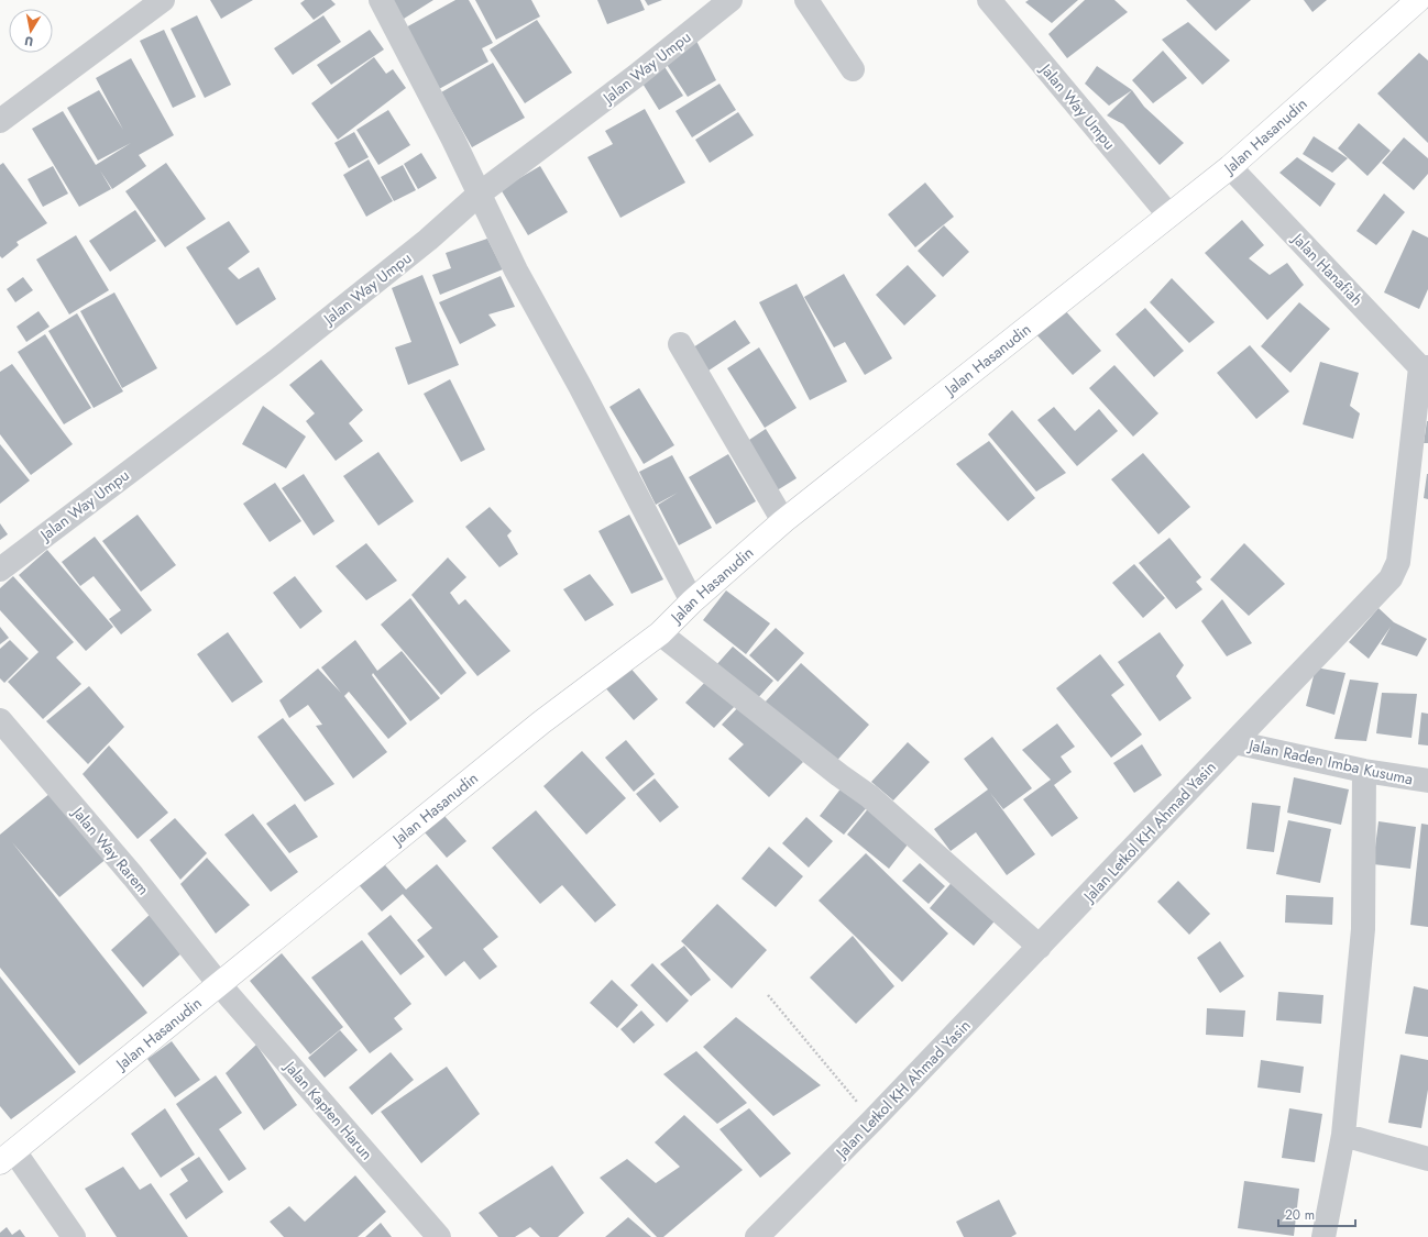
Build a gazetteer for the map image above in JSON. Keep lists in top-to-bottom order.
{
  "streets": {
    "main road": ["Jalan Hasanudin"],
    "street": [
      "Jalan Way Umpu",
      "Jalan Hanafiah",
      "Jalan Raden Imba Kusuma",
      "Jalan Letkol KH Ahmad Yasin",
      "Jalan Way Rarem",
      "Jalan Kapten Harun"
    ]
  },
  "crossings": [
    ["Jalan Way Umpu", "Jalan Hasanudin"],
    ["Jalan Hasanudin", "Jalan Hanafiah"],
    ["Jalan Hasanudin", "Jalan Way Rarem"],
    ["Jalan Hasanudin", "Jalan Kapten Harun"],
    ["Jalan Hanafiah", "Jalan Letkol KH Ahmad Yasin"],
    ["Jalan Raden Imba Kusuma", "Jalan Letkol KH Ahmad Yasin"],
    ["Jalan Way Rarem", "Jalan Kapten Harun"]
  ],
  "scale_bar": "20 m",
  "north": "bottom"
}
